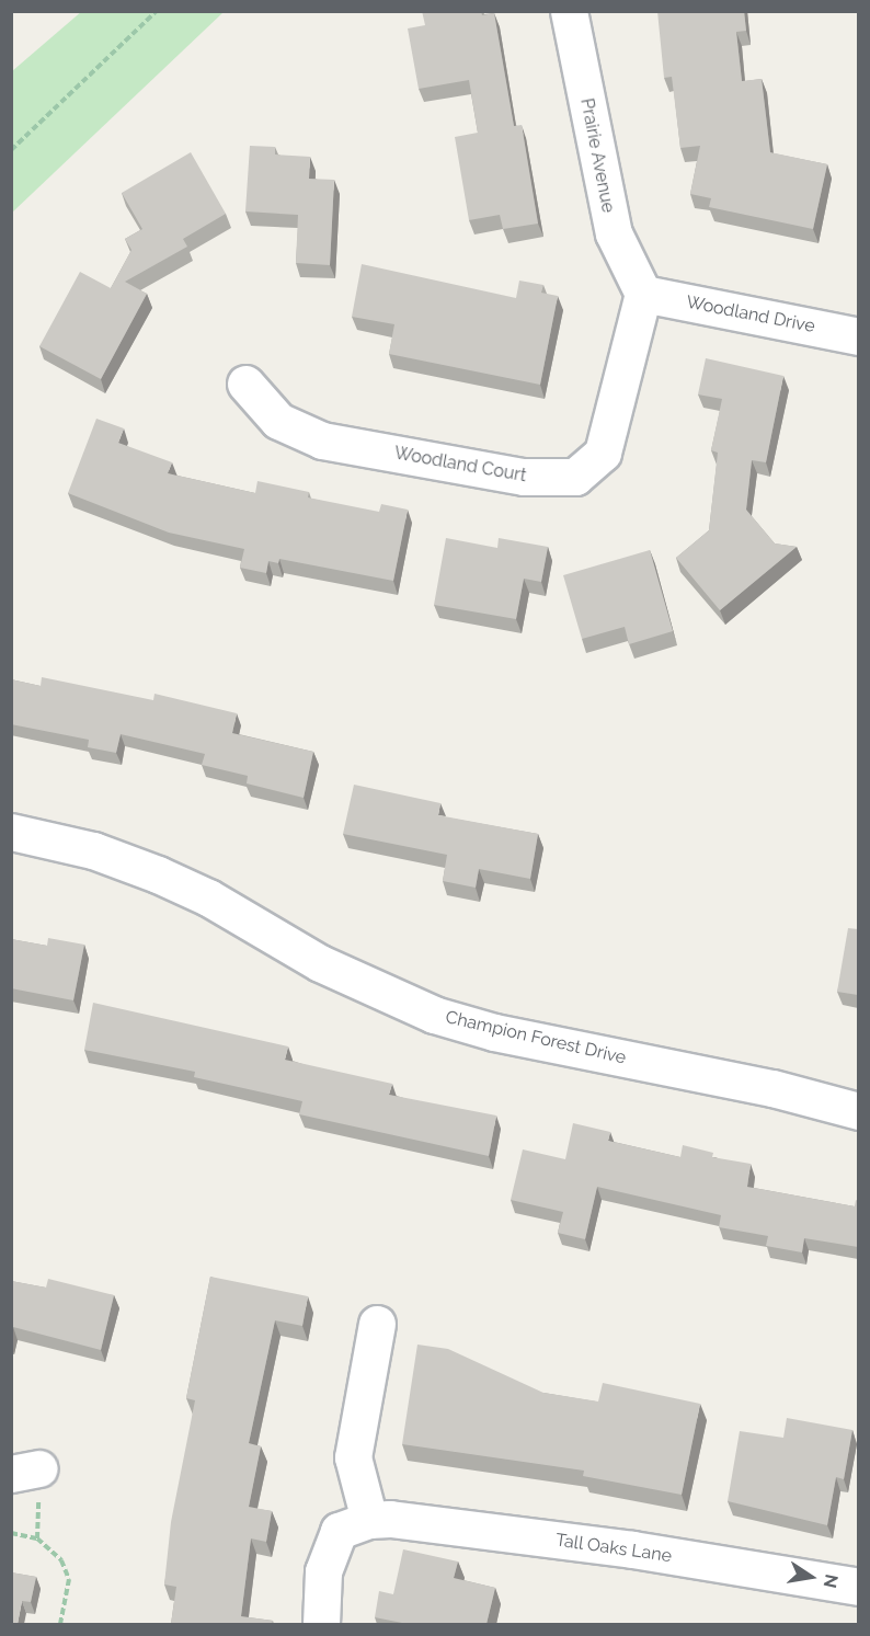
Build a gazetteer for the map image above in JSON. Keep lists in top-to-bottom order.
{
  "streets": {
    "street": [
      "Prairie Avenue",
      "Woodland Drive",
      "Woodland Court",
      "Champion Forest Drive",
      "Tall Oaks Lane"
    ]
  },
  "crossings": [
    ["Prairie Avenue", "Woodland Drive"],
    ["Prairie Avenue", "Woodland Court"],
    ["Woodland Drive", "Woodland Court"]
  ],
  "north": "right"
}
